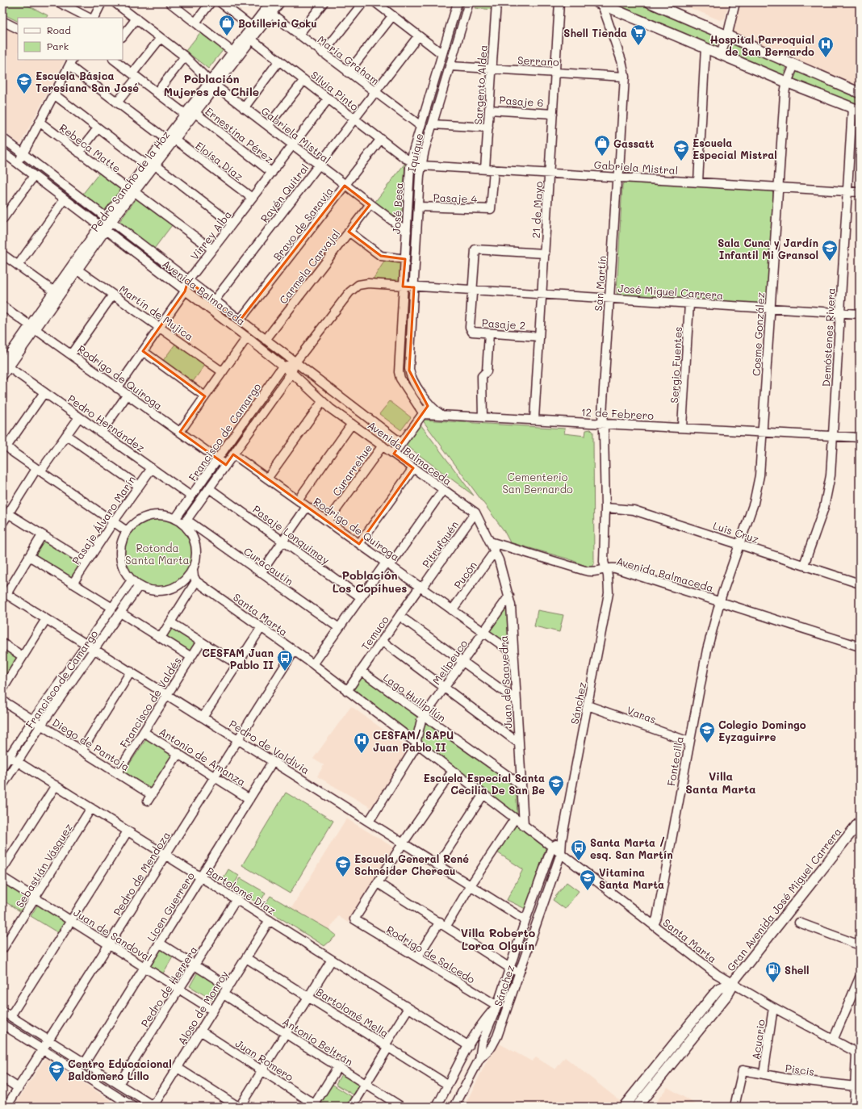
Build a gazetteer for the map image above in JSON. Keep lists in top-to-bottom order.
{
  "streets": {
    "main road": ["Gran Avenida José Miguel Carrera"],
    "street": [
      "María Graham",
      "Serrano",
      "Sargento Aldea",
      "Silvia Pinto",
      "Pasaje 6",
      "Ernestina Pérez",
      "Gabriela Mistral",
      "Rebeca Matte",
      "Iquique",
      "Eloísa Díaz",
      "Pedro Sancho de la Hoz",
      "Rayén Quitral",
      "Pasaje 4",
      "José Besa",
      "21 de Mayo",
      "Bravo de Saravia",
      "Virrey Alba",
      "Carmela Carvajal",
      "San Martín",
      "José Miguel Carrera",
      "Avenida Balmaceda",
      "Martín de Mujica",
      "Pasaje 2",
      "Cosme González",
      "Demóstenes Rivera",
      "Sergio Fuentes",
      "Rodrigo de Quiroga",
      "12 de Febrero",
      "Pedro Hernández",
      "Francisco de Camargo",
      "Curarrehue",
      "Pasaje Álvaro Marín",
      "Luis Cruz",
      "Pasaje Lonquimay",
      "Pitrufquén",
      "Curacautín",
      "Pucón",
      "Santa Marta",
      "Temuco",
      "Melipeuco",
      "Juan de Saavedra",
      "Lago Huilipilún",
      "Francisco de Valdés",
      "Sánchez",
      "Varas",
      "Diego de Pantoja",
      "Pedro de Valdivia",
      "Antonio de Amanza",
      "Fontecilla",
      "Sebastián Vásquez",
      "Pedro de Mendoza",
      "Bartolomé Díaz",
      "Licen Guerrero",
      "Juan de Sandoval",
      "Rodrigo de Salcedo",
      "Pedro de Herrera",
      "Aloso de Monroy",
      "Bartolomé Mella",
      "Acuario",
      "Antonio Beltrán",
      "Juan Romero",
      "Piscis"
    ]
  },
  "crossings": [
    ["María Graham", "Pedro Sancho de la Hoz"],
    ["María Graham", "Rayén Quitral"],
    ["María Graham", "José Besa"],
    ["Serrano", "Sargento Aldea"],
    ["Serrano", "Iquique"],
    ["Serrano", "21 de Mayo"],
    ["Serrano", "San Martín"],
    ["Sargento Aldea", "Pasaje 6"],
    ["Sargento Aldea", "Gabriela Mistral"],
    ["Silvia Pinto", "Gabriela Mistral"],
    ["Silvia Pinto", "Pedro Sancho de la Hoz"],
    ["Silvia Pinto", "Rayén Quitral"],
    ["Silvia Pinto", "José Besa"],
    ["Silvia Pinto", "Bravo de Saravia"],
    ["Silvia Pinto", "Virrey Alba"],
    ["Pasaje 6", "21 de Mayo"],
    ["Ernestina Pérez", "Pedro Sancho de la Hoz"],
    ["Ernestina Pérez", "Virrey Alba"],
    ["Gabriela Mistral", "Iquique"],
    ["Gabriela Mistral", "Pedro Sancho de la Hoz"],
    ["Gabriela Mistral", "Rayén Quitral"],
    ["Gabriela Mistral", "Pasaje 4"],
    ["Gabriela Mistral", "José Besa"],
    ["Gabriela Mistral", "21 de Mayo"],
    ["Gabriela Mistral", "Bravo de Saravia"],
    ["Gabriela Mistral", "Virrey Alba"],
    ["Gabriela Mistral", "Carmela Carvajal"],
    ["Gabriela Mistral", "San Martín"],
    ["Gabriela Mistral", "Cosme González"],
    ["Gabriela Mistral", "Demóstenes Rivera"],
    ["Rebeca Matte", "Pedro Sancho de la Hoz"],
    ["Rebeca Matte", "Virrey Alba"],
    ["Iquique", "Pasaje 4"],
    ["Iquique", "José Miguel Carrera"],
    ["Iquique", "12 de Febrero"],
    ["Eloísa Díaz", "Pedro Sancho de la Hoz"],
    ["Eloísa Díaz", "Virrey Alba"],
    ["Pedro Sancho de la Hoz", "Avenida Balmaceda"],
    ["Pedro Sancho de la Hoz", "Martín de Mujica"],
    ["Pedro Sancho de la Hoz", "Rodrigo de Quiroga"],
    ["Pedro Sancho de la Hoz", "Pedro Hernández"],
    ["Rayén Quitral", "Avenida Balmaceda"],
    ["José Besa", "José Miguel Carrera"],
    ["José Besa", "12 de Febrero"],
    ["José Besa", "Francisco de Camargo"],
    ["21 de Mayo", "José Miguel Carrera"],
    ["21 de Mayo", "Pasaje 2"],
    ["21 de Mayo", "12 de Febrero"],
    ["Bravo de Saravia", "Avenida Balmaceda"],
    ["Virrey Alba", "Avenida Balmaceda"],
    ["Virrey Alba", "Martín de Mujica"],
    ["Virrey Alba", "Rodrigo de Quiroga"],
    ["Carmela Carvajal", "Avenida Balmaceda"],
    ["San Martín", "José Miguel Carrera"],
    ["San Martín", "Avenida Balmaceda"],
    ["San Martín", "12 de Febrero"],
    ["San Martín", "Luis Cruz"],
    ["San Martín", "Sánchez"],
    ["José Miguel Carrera", "Pasaje 2"],
    ["José Miguel Carrera", "Cosme González"],
    ["José Miguel Carrera", "Demóstenes Rivera"],
    ["José Miguel Carrera", "Sergio Fuentes"],
    ["José Miguel Carrera", "Francisco de Camargo"],
    ["Avenida Balmaceda", "Cosme González"],
    ["Avenida Balmaceda", "Francisco de Camargo"],
    ["Avenida Balmaceda", "Curarrehue"],
    ["Avenida Balmaceda", "Pitrufquén"],
    ["Avenida Balmaceda", "Juan de Saavedra"],
    ["Avenida Balmaceda", "Sánchez"],
    ["Avenida Balmaceda", "Fontecilla"],
    ["Cosme González", "12 de Febrero"],
    ["Cosme González", "Luis Cruz"],
    ["Cosme González", "Fontecilla"],
    ["Demóstenes Rivera", "12 de Febrero"],
    ["Demóstenes Rivera", "Luis Cruz"],
    ["Sergio Fuentes", "12 de Febrero"],
    ["Rodrigo de Quiroga", "Francisco de Camargo"],
    ["Rodrigo de Quiroga", "Curarrehue"],
    ["Rodrigo de Quiroga", "Pitrufquén"],
    ["Rodrigo de Quiroga", "Pucón"],
    ["Rodrigo de Quiroga", "Temuco"],
    ["Rodrigo de Quiroga", "Melipeuco"],
    ["Rodrigo de Quiroga", "Juan de Saavedra"],
    ["Pedro Hernández", "Francisco de Camargo"],
    ["Pedro Hernández", "Pasaje Álvaro Marín"],
    ["Francisco de Camargo", "Pasaje Lonquimay"],
    ["Francisco de Camargo", "Curacautín"],
    ["Francisco de Camargo", "Santa Marta"],
    ["Francisco de Camargo", "Diego de Pantoja"],
    ["Francisco de Camargo", "Pedro de Valdivia"],
    ["Francisco de Camargo", "Bartolomé Díaz"],
    ["Pitrufquén", "Temuco"],
    ["Curacautín", "Santa Marta"],
    ["Pucón", "Juan de Saavedra"],
    ["Santa Marta", "Temuco"],
    ["Santa Marta", "Melipeuco"],
    ["Santa Marta", "Juan de Saavedra"],
    ["Santa Marta", "Sánchez"],
    ["Santa Marta", "Fontecilla"],
    ["Santa Marta", "Pedro de Mendoza"],
    ["Santa Marta", "Gran Avenida José Miguel Carrera"],
    ["Santa Marta", "Acuario"],
    ["Temuco", "Lago Huilipilún"],
    ["Melipeuco", "Juan de Saavedra"],
    ["Melipeuco", "Lago Huilipilún"],
    ["Juan de Saavedra", "Lago Huilipilún"],
    ["Francisco de Valdés", "Diego de Pantoja"],
    ["Francisco de Valdés", "Pedro de Valdivia"],
    ["Francisco de Valdés", "Antonio de Amanza"],
    ["Sánchez", "Varas"],
    ["Sánchez", "Pedro de Valdivia"],
    ["Sánchez", "Bartolomé Díaz"],
    ["Sánchez", "Rodrigo de Salcedo"],
    ["Sánchez", "Bartolomé Mella"],
    ["Varas", "Fontecilla"],
    ["Diego de Pantoja", "Antonio de Amanza"],
    ["Pedro de Valdivia", "Pedro de Mendoza"],
    ["Pedro de Valdivia", "Licen Guerrero"],
    ["Antonio de Amanza", "Pedro de Mendoza"],
    ["Antonio de Amanza", "Licen Guerrero"],
    ["Sebastián Vásquez", "Bartolomé Díaz"],
    ["Sebastián Vásquez", "Juan de Sandoval"],
    ["Pedro de Mendoza", "Bartolomé Díaz"],
    ["Pedro de Mendoza", "Juan de Sandoval"],
    ["Bartolomé Díaz", "Licen Guerrero"],
    ["Bartolomé Díaz", "Pedro de Herrera"],
    ["Bartolomé Díaz", "Aloso de Monroy"],
    ["Licen Guerrero", "Juan de Sandoval"],
    ["Juan de Sandoval", "Pedro de Herrera"],
    ["Juan de Sandoval", "Aloso de Monroy"],
    ["Aloso de Monroy", "Bartolomé Mella"],
    ["Aloso de Monroy", "Antonio Beltrán"],
    ["Aloso de Monroy", "Juan Romero"],
    ["Acuario", "Piscis"]
  ],
  "districts": [
    "Población Mujeres de Chile",
    "Población Los Copihues",
    "Villa Santa Marta",
    "Villa Roberto Lorca Olguín"
  ],
  "parks": ["Cementerio San Bernardo", "Rotonda Santa Marta"],
  "places": {
    "shop": ["Botilleria Goku", "Gassatt"],
    "supermarket": ["Shell Tienda"],
    "hospital": ["Hospital Parroquial de San Bernardo", "CESFAM/ SAPU Juan Pablo II"],
    "school or university": [
      "Escuela Básica Teresiana San José",
      "Escuela Especial Mistral",
      "Sala Cuna y Jardín Infantil Mi Gransol",
      "Colegio Domingo Eyzaguirre",
      "Escuela Especial Santa Cecilia De San Be",
      "Escuela General René Schneider Chereau",
      "Vitamina Santa Marta",
      "Centro Educacional Baldomero Lillo"
    ],
    "bus stop": ["CESFAM Juan Pablo II", "Santa Marta / esq. San Martín"],
    "fuel station": ["Shell"]
  },
  "legend": ["Road", "Park"]
}
